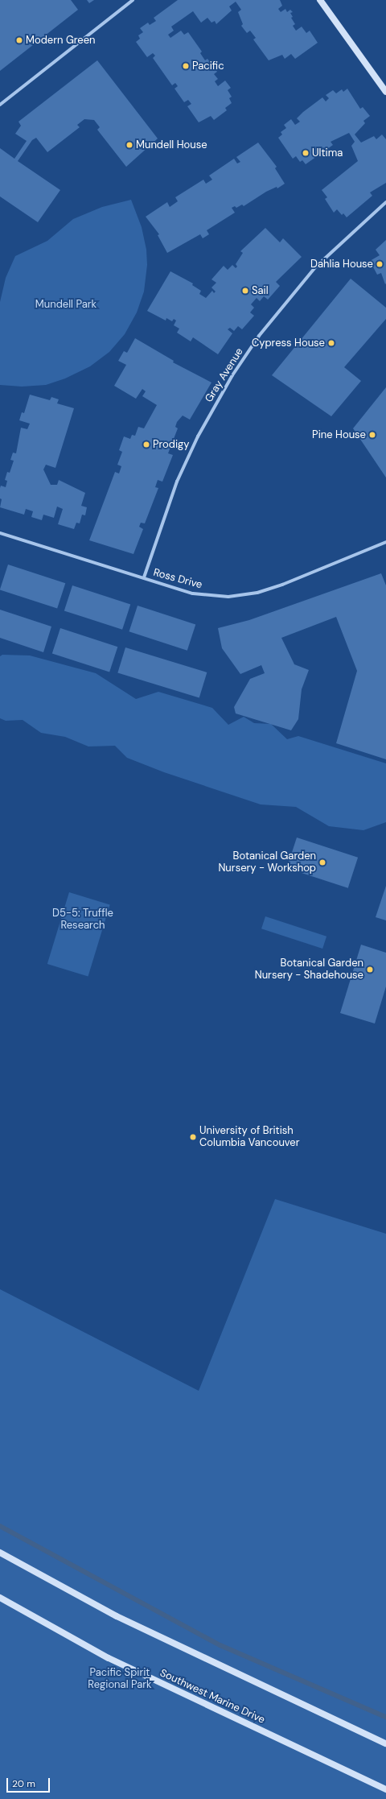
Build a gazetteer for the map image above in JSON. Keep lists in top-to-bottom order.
{
  "streets": {
    "main road": ["Southwest Marine Drive"],
    "street": ["Gray Avenue", "Ross Drive"]
  },
  "crossings": [
    ["Gray Avenue", "Ross Drive"]
  ],
  "parks": ["Mundell Park", "D5-5: Truffle Research", "Pacific Spirit Regional Park"],
  "places": [
    "Modern Green",
    "Pacific",
    "Mundell House",
    "Ultima",
    "Dahlia House",
    "Sail",
    "Cypress House",
    "Pine House",
    "Prodigy",
    "Botanical Garden Nursery - Workshop",
    "Botanical Garden Nursery - Shadehouse",
    "University of British Columbia Vancouver"
  ],
  "scale_bar": "20 m"
}
